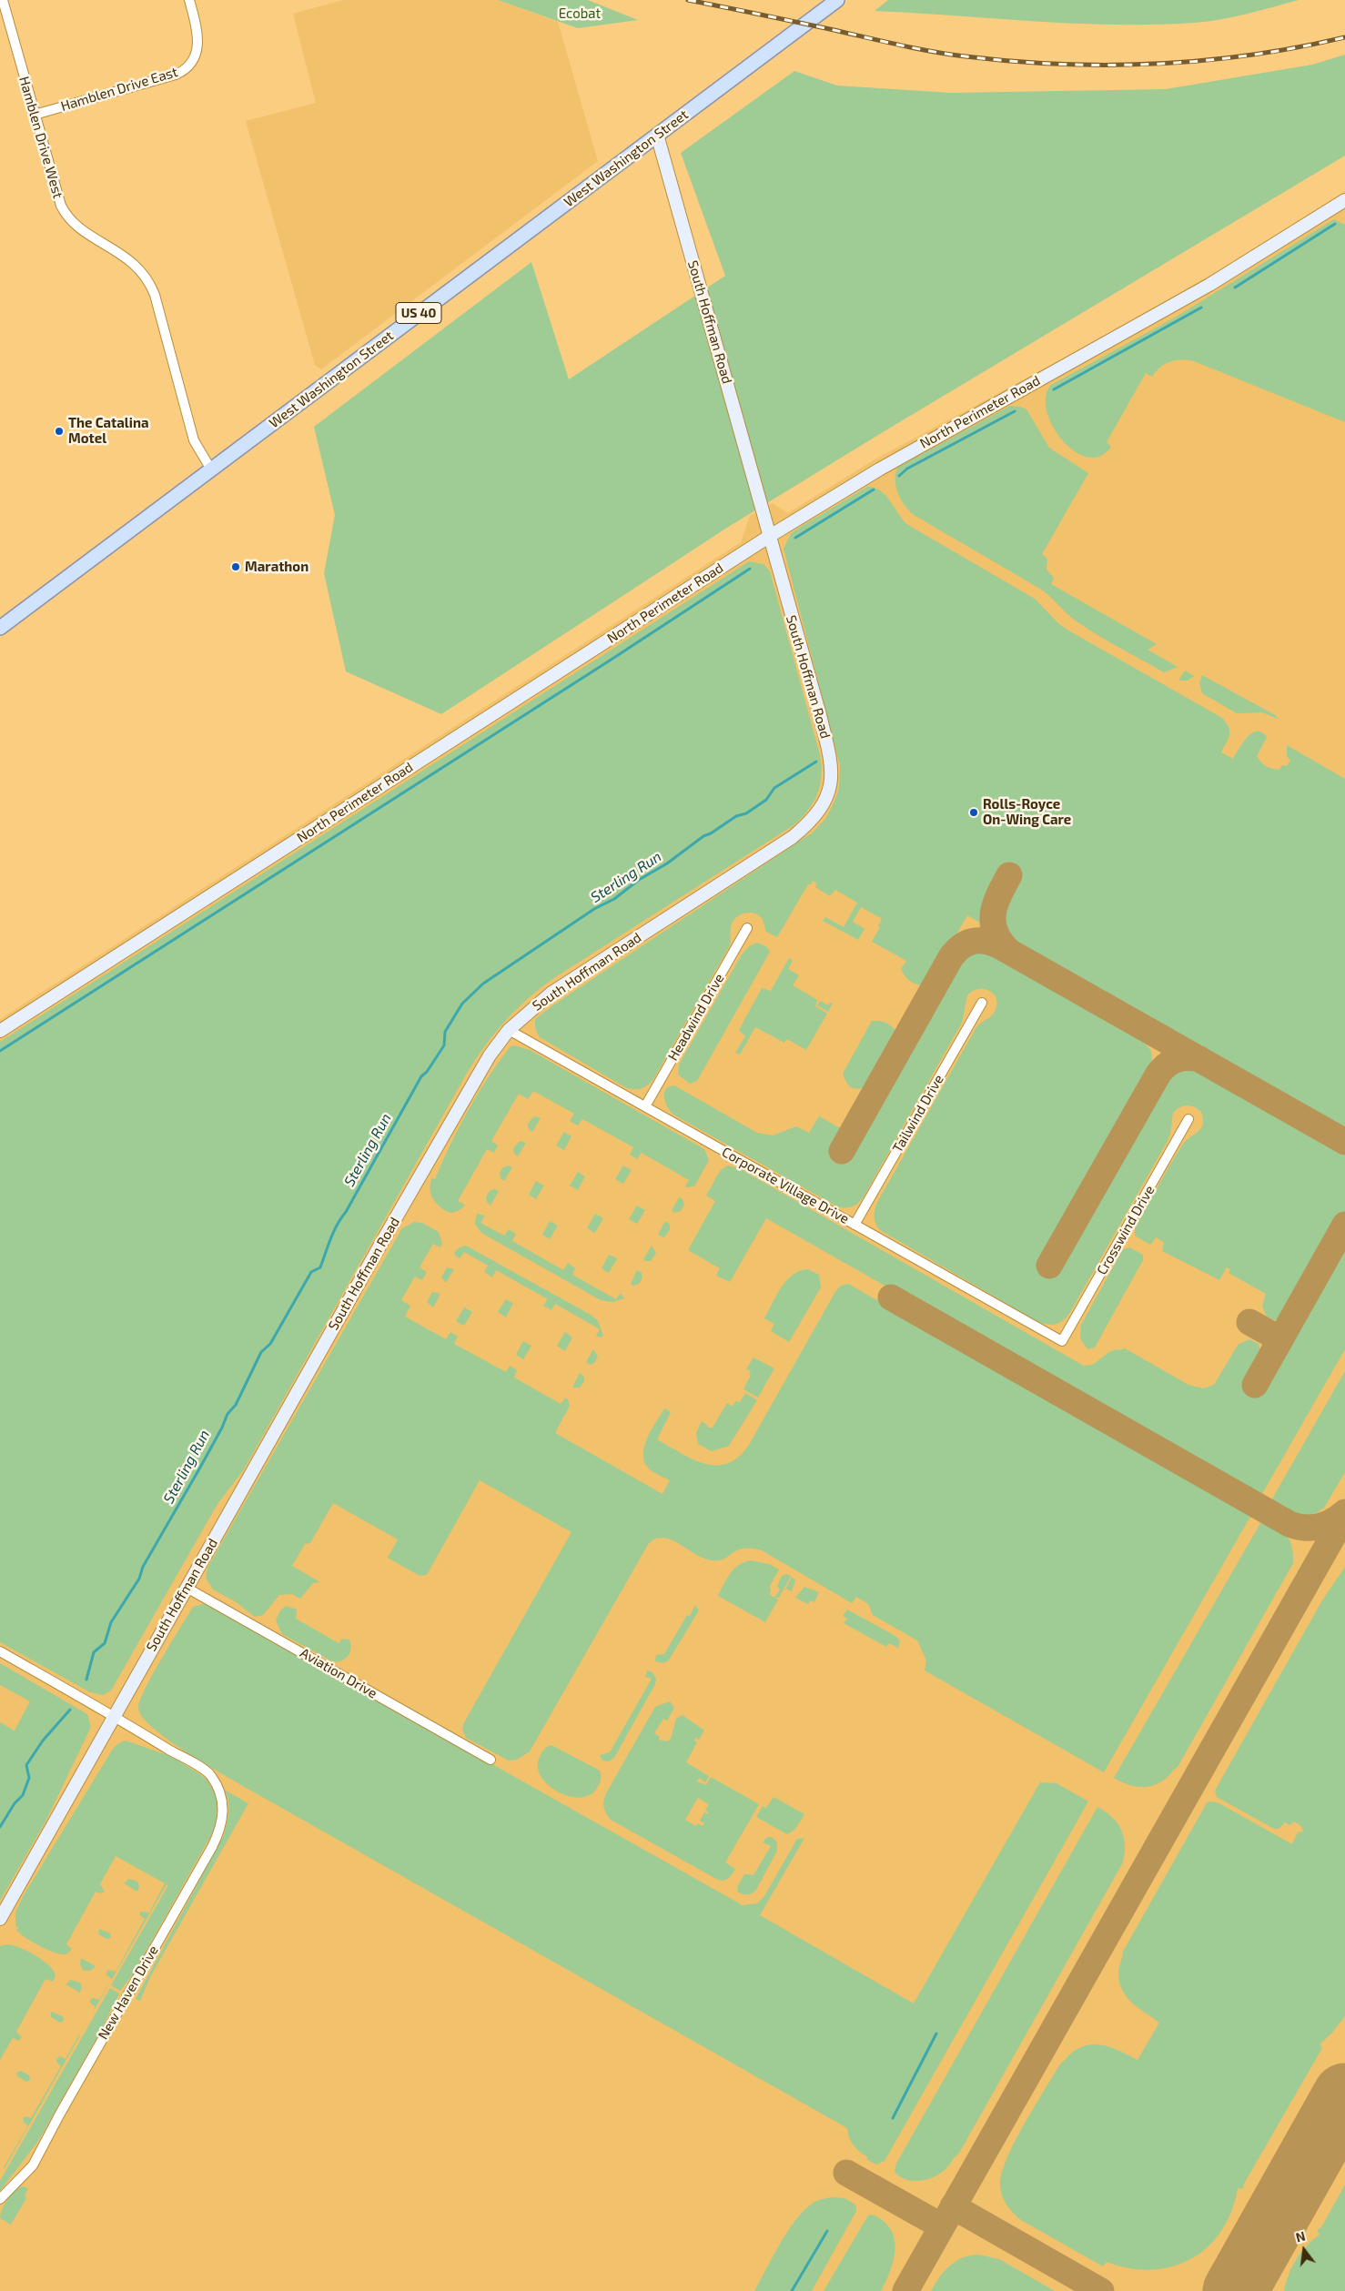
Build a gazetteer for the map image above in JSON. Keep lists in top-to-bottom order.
{
  "streets": {
    "main road": ["West Washington Street", "US 40"],
    "street": [
      "Hamblen Drive East",
      "Hamblen Drive West",
      "South Hoffman Road",
      "North Perimeter Road",
      "Headwind Drive",
      "Tailwind Drive",
      "Corporate Village Drive",
      "Crosswind Drive",
      "Aviation Drive",
      "New Haven Drive"
    ]
  },
  "crossings": [
    ["Hamblen Drive East", "Hamblen Drive West"],
    ["Hamblen Drive West", "West Washington Street"],
    ["West Washington Street", "South Hoffman Road"],
    ["South Hoffman Road", "North Perimeter Road"],
    ["South Hoffman Road", "Corporate Village Drive"],
    ["South Hoffman Road", "Aviation Drive"],
    ["South Hoffman Road", "New Haven Drive"],
    ["Headwind Drive", "Corporate Village Drive"],
    ["Tailwind Drive", "Corporate Village Drive"],
    ["Corporate Village Drive", "Crosswind Drive"]
  ],
  "water": ["Sterling Run"],
  "parks": ["Ecobat"],
  "places": ["The Catalina Motel", "Marathon", "Rolls-Royce On-Wing Care"],
  "north": "top"
}
